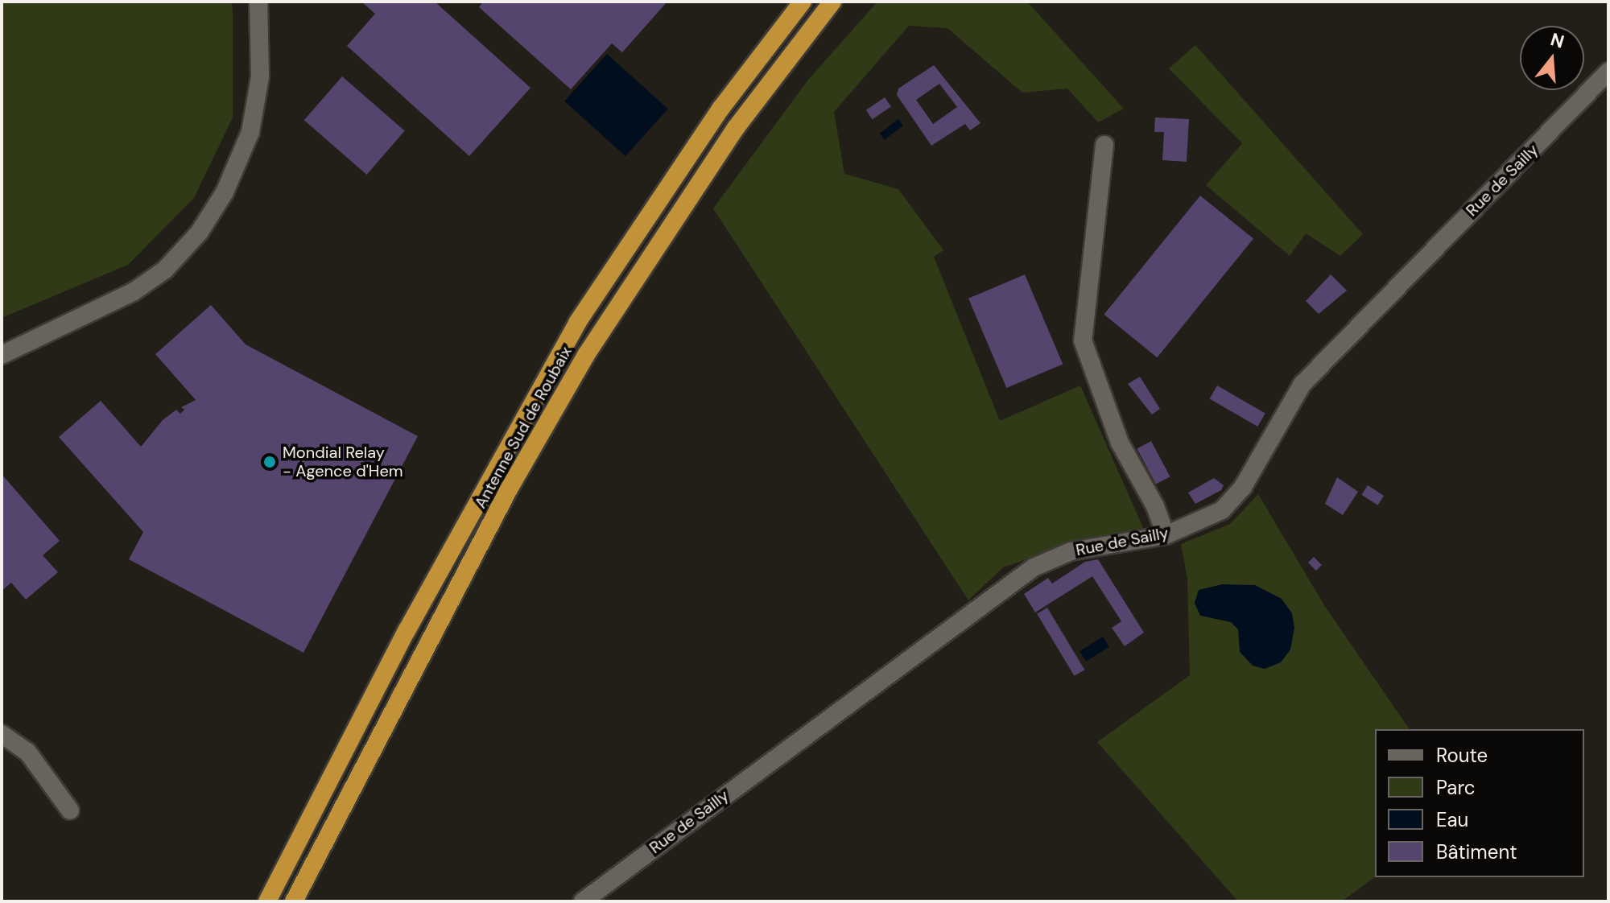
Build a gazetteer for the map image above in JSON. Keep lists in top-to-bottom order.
{
  "streets": {
    "highway": ["Antenne Sud de Roubaix"],
    "street": ["Rue de Sailly"]
  },
  "places": ["Mondial Relay - Agence d'Hem"],
  "legend": [
    "Route",
    "Parc",
    "Eau",
    "Bâtiment"
  ],
  "north": "top"
}
